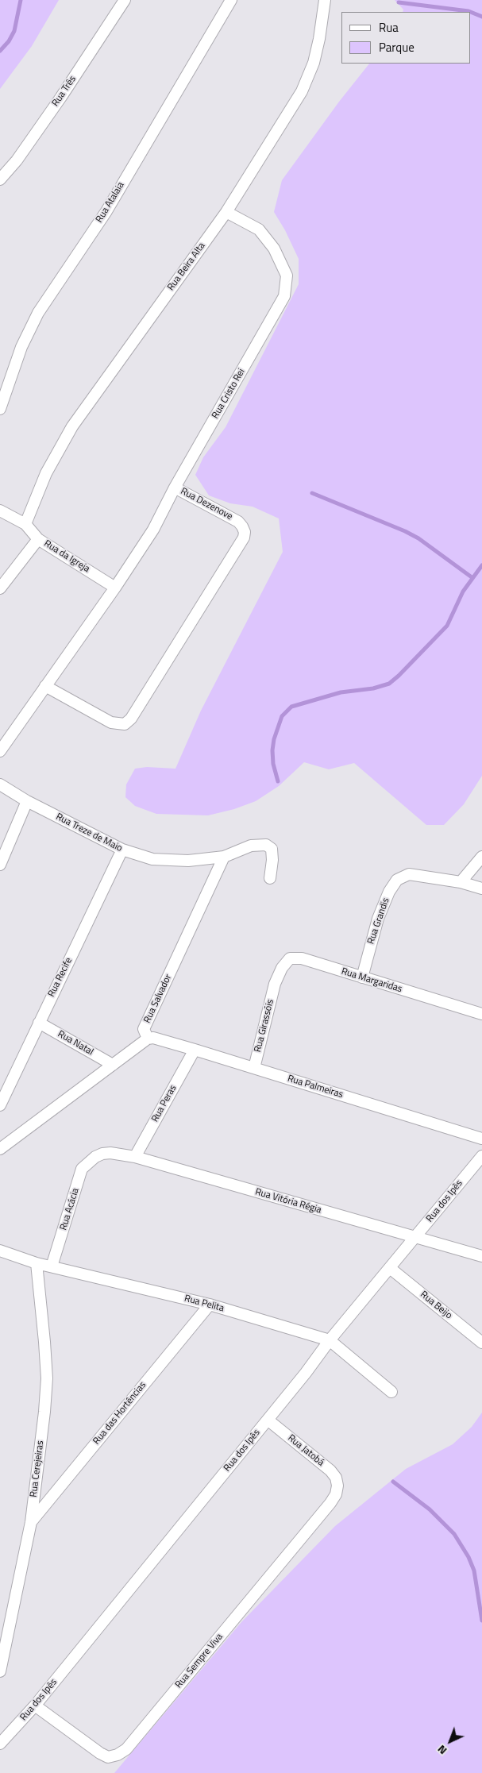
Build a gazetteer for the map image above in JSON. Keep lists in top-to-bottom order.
{
  "streets": {
    "street": [
      "Rua Três",
      "Rua Atalaia",
      "Rua Beira Alta",
      "Rua Cristo Rei",
      "Rua Dezenove",
      "Rua da Igreja",
      "Rua Treze de Maio",
      "Rua Grandis",
      "Rua Recife",
      "Rua Margaridas",
      "Rua Salvador",
      "Rua Girassóis",
      "Rua Natal",
      "Rua Palmeiras",
      "Rua Peras",
      "Rua Vitória Régia",
      "Rua dos Ipês",
      "Rua Acácia",
      "Rua Pelita",
      "Rua Beijo",
      "Rua das Hortências",
      "Rua Jatobá",
      "Rua Cerejeiras",
      "Rua Sempre Viva"
    ]
  },
  "crossings": [
    ["Rua Beira Alta", "Rua Cristo Rei"],
    ["Rua Beira Alta", "Rua da Igreja"],
    ["Rua Cristo Rei", "Rua Dezenove"],
    ["Rua Cristo Rei", "Rua da Igreja"],
    ["Rua Treze de Maio", "Rua Recife"],
    ["Rua Treze de Maio", "Rua Salvador"],
    ["Rua Grandis", "Rua Margaridas"],
    ["Rua Recife", "Rua Natal"],
    ["Rua Margaridas", "Rua Girassóis"],
    ["Rua Salvador", "Rua Natal"],
    ["Rua Salvador", "Rua Palmeiras"],
    ["Rua Girassóis", "Rua Palmeiras"],
    ["Rua Palmeiras", "Rua Peras"],
    ["Rua Peras", "Rua Vitória Régia"],
    ["Rua Vitória Régia", "Rua dos Ipês"],
    ["Rua Vitória Régia", "Rua Acácia"],
    ["Rua dos Ipês", "Rua Pelita"],
    ["Rua dos Ipês", "Rua Beijo"],
    ["Rua dos Ipês", "Rua Jatobá"],
    ["Rua dos Ipês", "Rua Sempre Viva"],
    ["Rua Acácia", "Rua Pelita"],
    ["Rua Pelita", "Rua das Hortências"],
    ["Rua Pelita", "Rua Cerejeiras"],
    ["Rua das Hortências", "Rua Cerejeiras"],
    ["Rua Jatobá", "Rua Sempre Viva"]
  ],
  "legend": ["Rua", "Parque"],
  "north": "bottom left"
}
